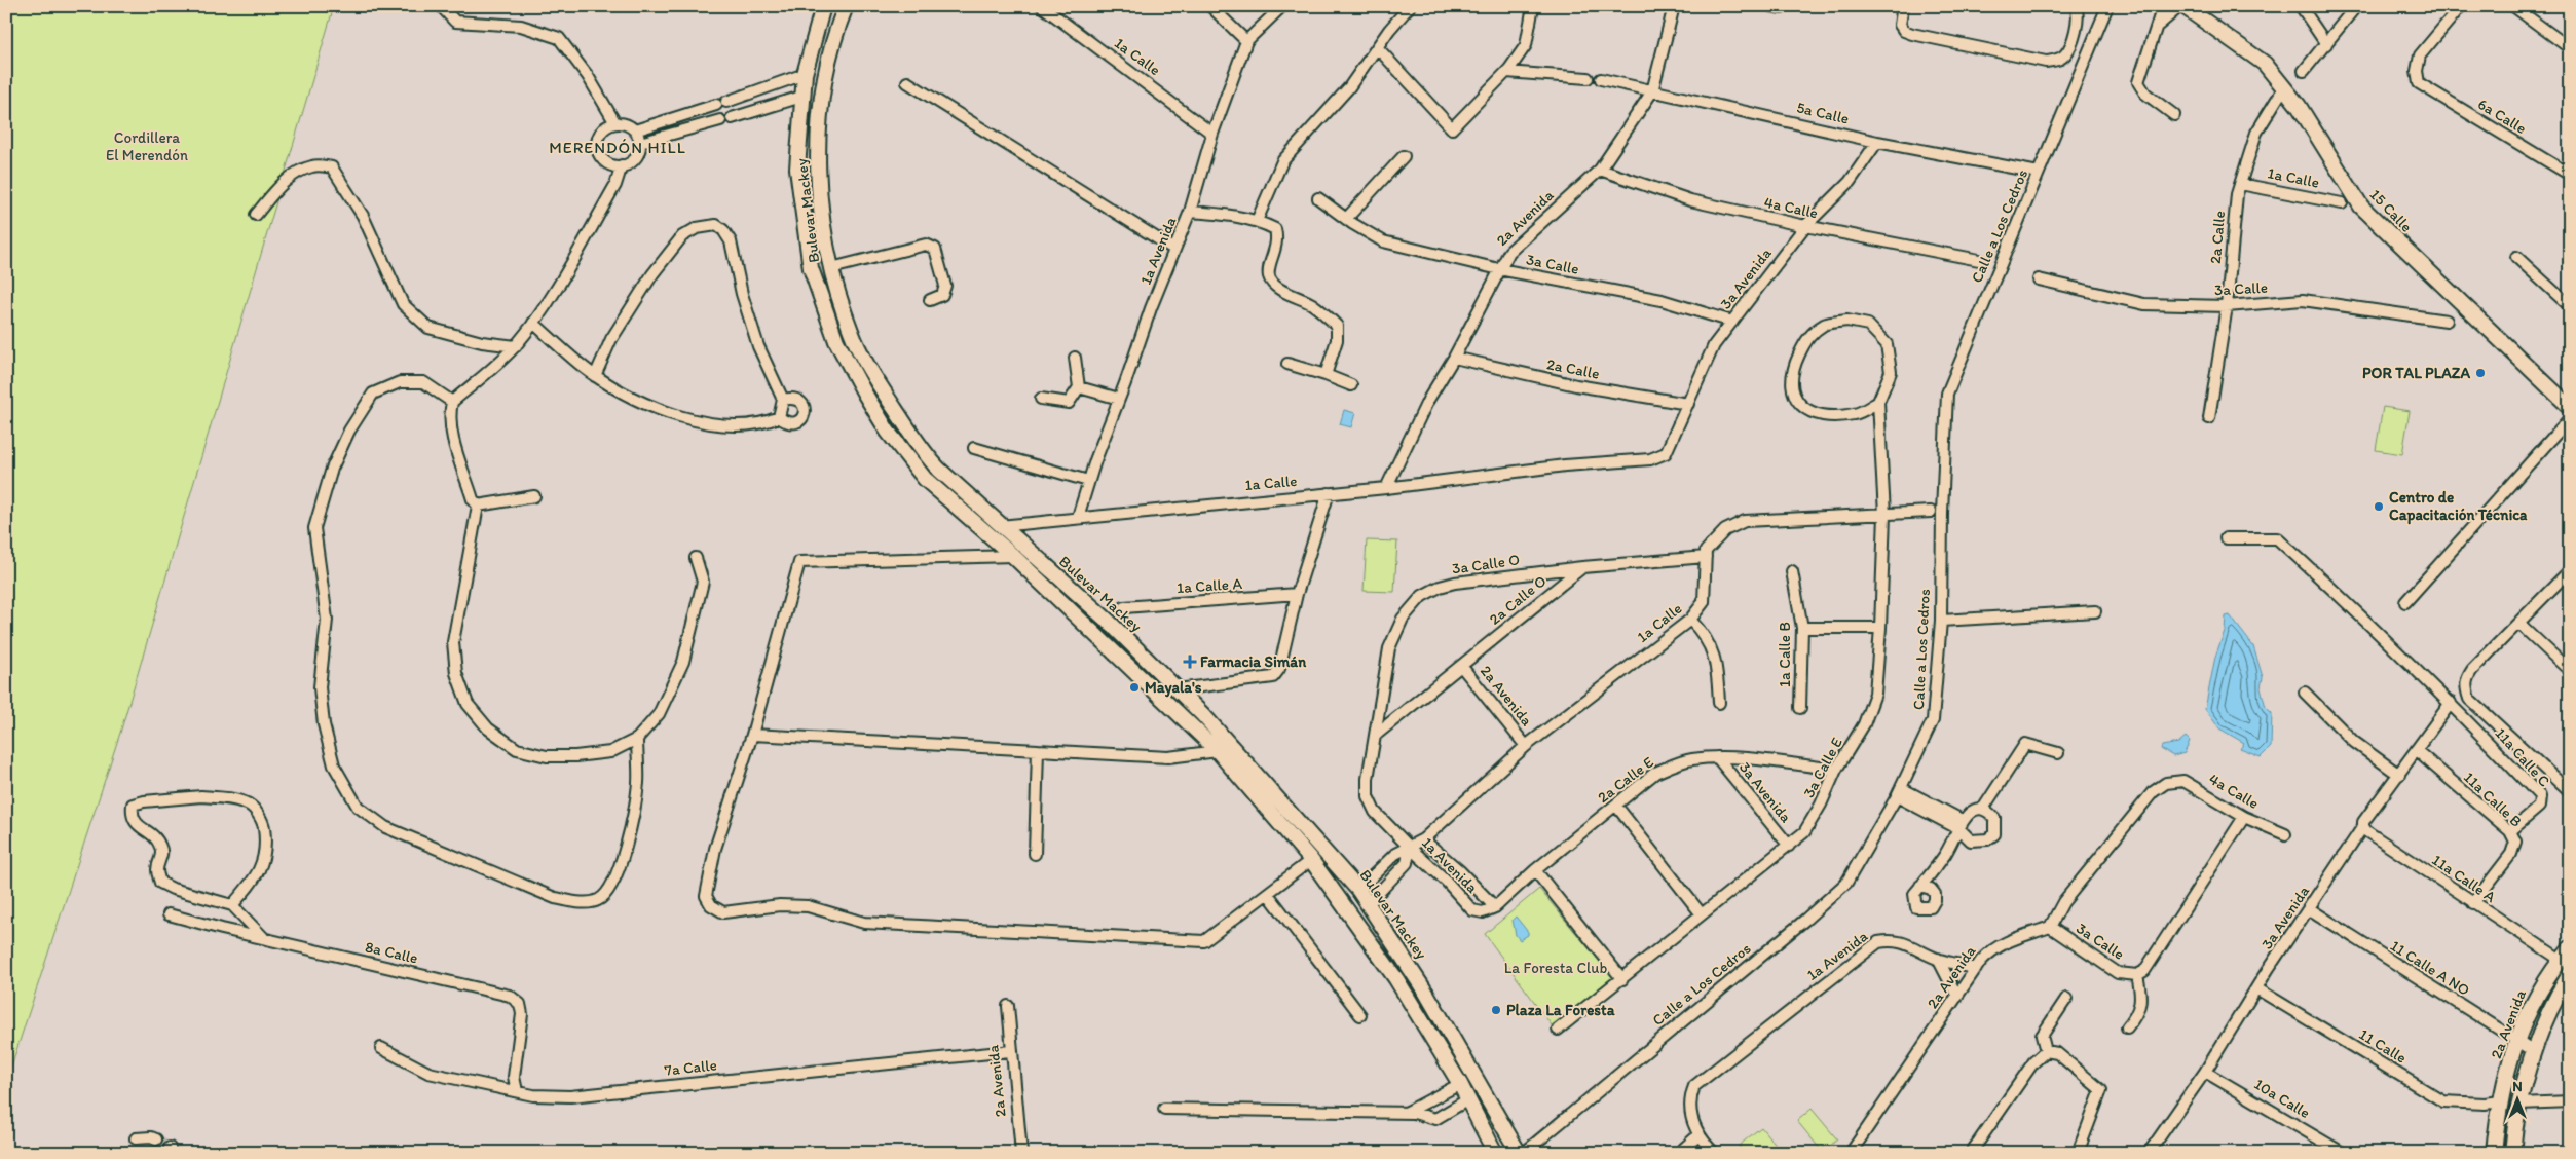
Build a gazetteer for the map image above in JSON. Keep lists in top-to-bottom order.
{
  "streets": {
    "main road": ["Bulevar Mackey", "15 Calle", "2a Avenida"],
    "street": [
      "1a Calle",
      "5a Calle",
      "6a Calle",
      "4a Calle",
      "Calle a Los Cedros",
      "2a Calle",
      "1a Avenida",
      "3a Calle",
      "3a Avenida",
      "3a Calle O",
      "1a Calle A",
      "2a Calle O",
      "1a Calle B",
      "11a Calle C",
      "3a Calle E",
      "2a Calle E",
      "11a Calle B",
      "11a Calle A",
      "8a Calle",
      "11 Calle A NO",
      "11 Calle",
      "7a Calle",
      "10a Calle"
    ]
  },
  "crossings": [
    ["1a Calle", "Bulevar Mackey"],
    ["1a Calle", "2a Avenida"],
    ["1a Calle", "2a Calle"],
    ["1a Calle", "1a Avenida"],
    ["1a Calle", "3a Avenida"],
    ["1a Calle", "3a Calle E"],
    ["5a Calle", "2a Avenida"],
    ["5a Calle", "Calle a Los Cedros"],
    ["5a Calle", "3a Avenida"],
    ["4a Calle", "2a Avenida"],
    ["4a Calle", "3a Calle"],
    ["4a Calle", "3a Avenida"],
    ["15 Calle", "2a Calle"],
    ["2a Avenida", "2a Calle"],
    ["2a Avenida", "3a Calle"],
    ["2a Avenida", "2a Calle O"],
    ["2a Avenida", "11a Calle A"],
    ["2a Avenida", "11 Calle A NO"],
    ["2a Avenida", "11 Calle"],
    ["2a Avenida", "7a Calle"],
    ["2a Calle", "3a Calle"],
    ["2a Calle", "3a Avenida"],
    ["1a Avenida", "3a Calle O"],
    ["1a Avenida", "2a Calle O"],
    ["1a Avenida", "2a Calle E"],
    ["3a Calle", "3a Avenida"],
    ["3a Avenida", "11a Calle C"],
    ["3a Avenida", "3a Calle E"],
    ["3a Avenida", "2a Calle E"],
    ["3a Avenida", "11a Calle B"],
    ["3a Avenida", "11a Calle A"],
    ["3a Avenida", "11 Calle A NO"],
    ["3a Avenida", "11 Calle"],
    ["3a Avenida", "10a Calle"],
    ["3a Calle O", "2a Calle O"],
    ["11a Calle C", "11a Calle B"],
    ["3a Calle E", "2a Calle E"],
    ["11a Calle B", "11a Calle A"],
    ["8a Calle", "7a Calle"]
  ],
  "districts": ["MERENDÓN HILL"],
  "parks": ["Cordillera El Merendón", "La Foresta Club"],
  "places": {
    "other": [
      "POR TAL PLAZA",
      "Centro de Capacitación Técnica",
      "Mayala's",
      "Plaza La Foresta"
    ],
    "health": ["Farmacia Simán"]
  },
  "north": "top"
}
